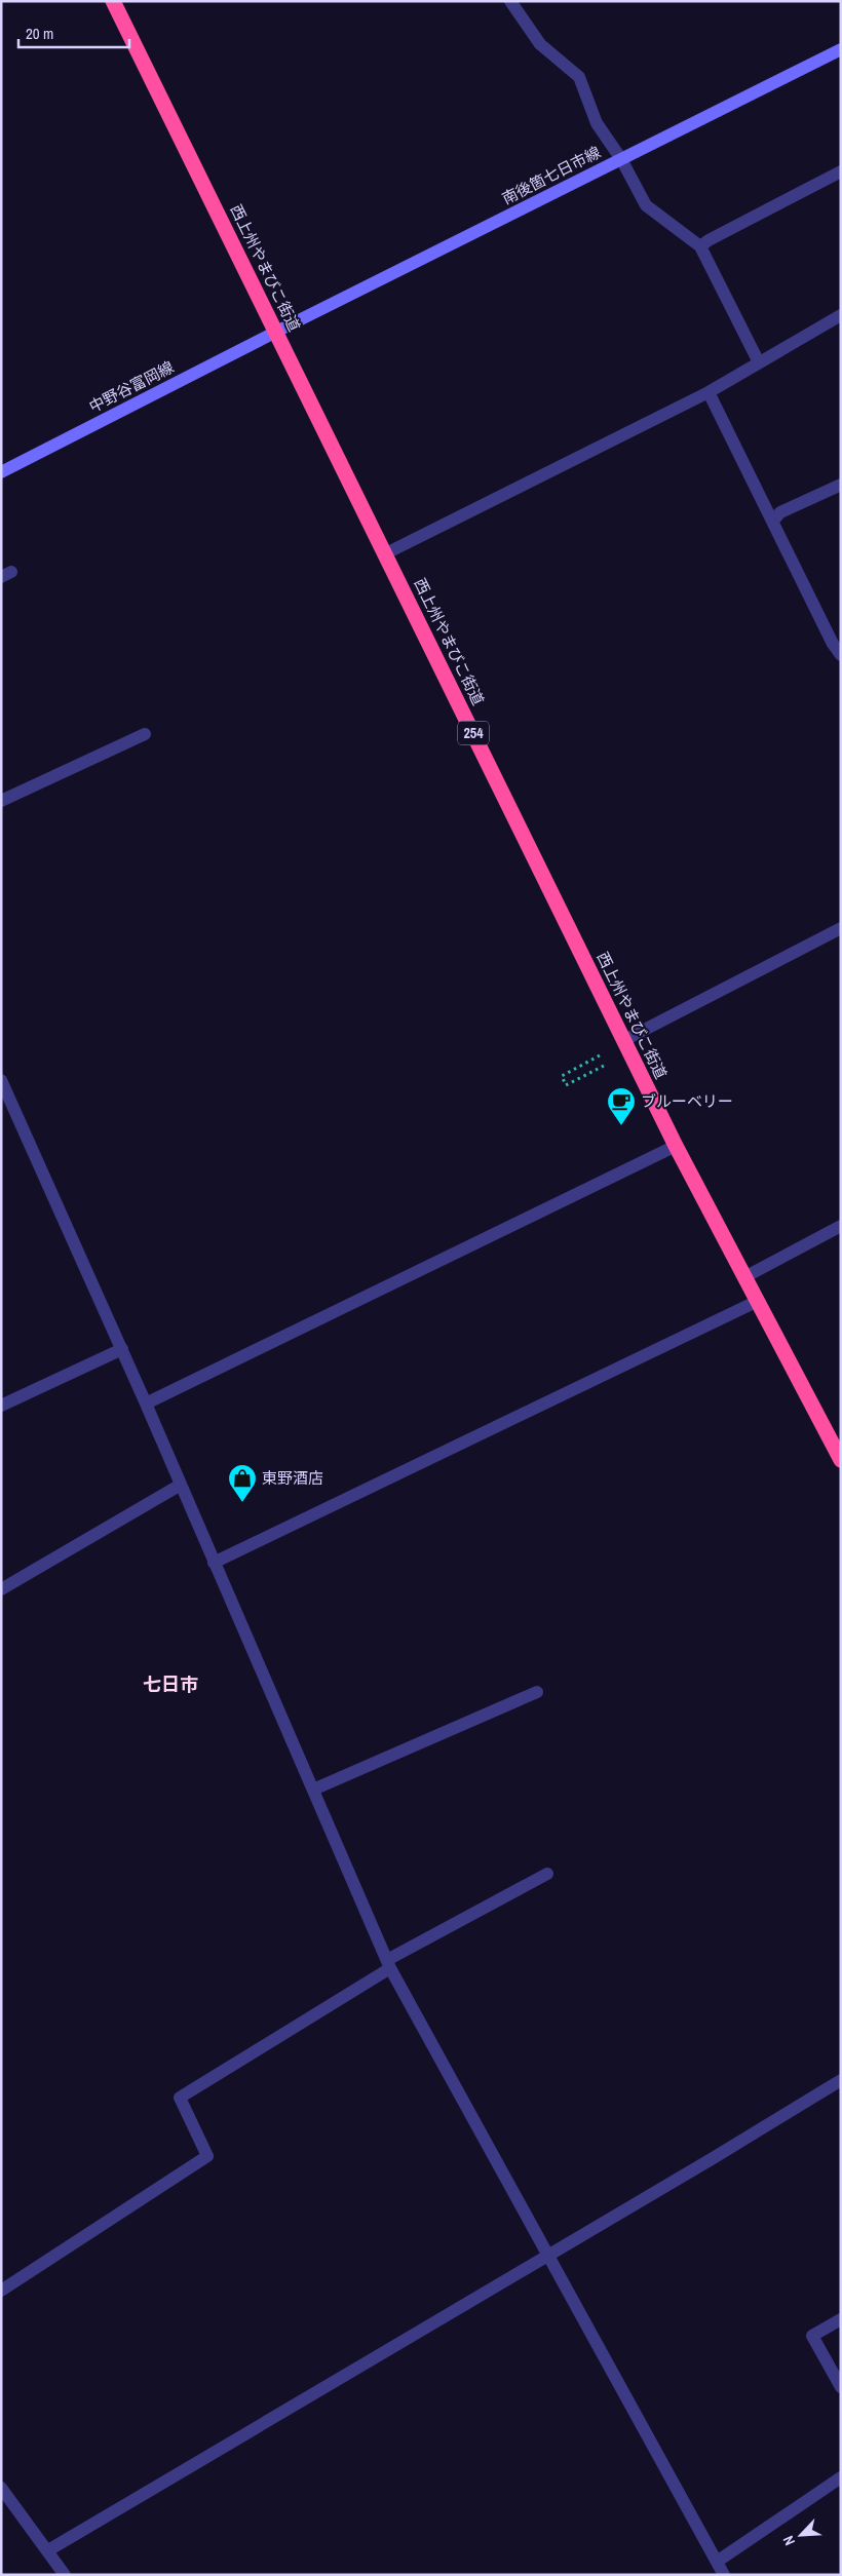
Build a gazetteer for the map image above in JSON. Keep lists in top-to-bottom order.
{
  "streets": {
    "highway": ["西上州やまびこ街道", "254"],
    "main road": ["南後箇七日市線", "中野谷富岡線"]
  },
  "crossings": [
    ["南後箇七日市線", "西上州やまびこ街道"],
    ["南後箇七日市線", "中野谷富岡線"],
    ["西上州やまびこ街道", "中野谷富岡線"]
  ],
  "districts": ["七日市"],
  "places": {
    "cafe": ["ブルーベリー"],
    "shop": ["東野酒店"]
  },
  "scale_bar": "20 m",
  "north": "bottom left"
}
